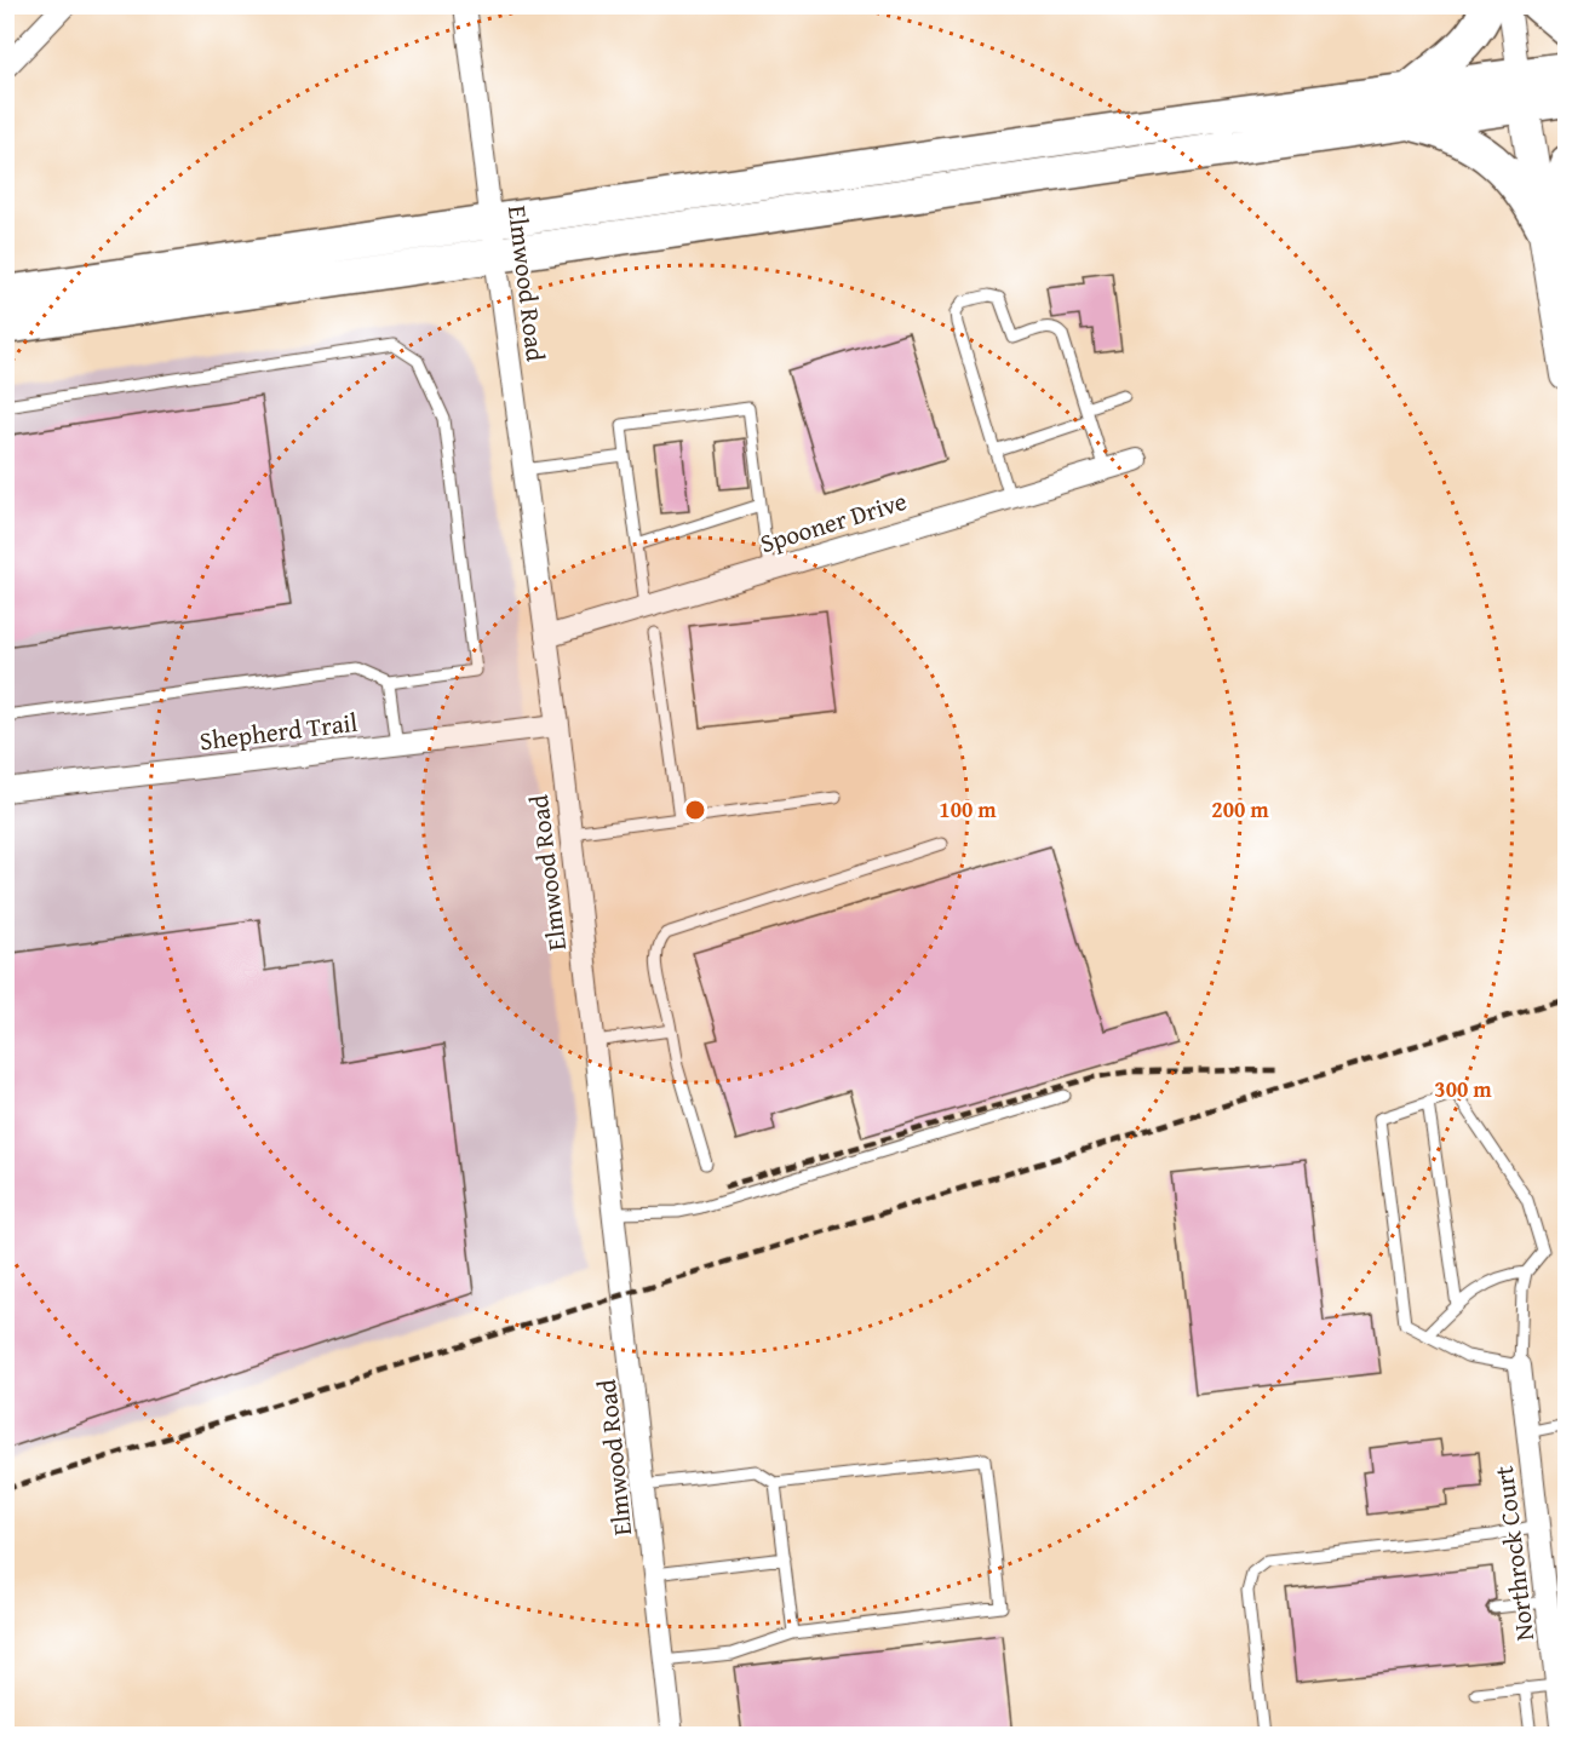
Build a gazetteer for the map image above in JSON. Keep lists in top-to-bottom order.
{
  "streets": {
    "street": [
      "Elmwood Road",
      "Spooner Drive",
      "Shepherd Trail",
      "Northrock Court"
    ]
  },
  "crossings": [
    ["Elmwood Road", "Spooner Drive"],
    ["Elmwood Road", "Shepherd Trail"]
  ],
  "rings": ["100 m", "200 m", "300 m"]
}
